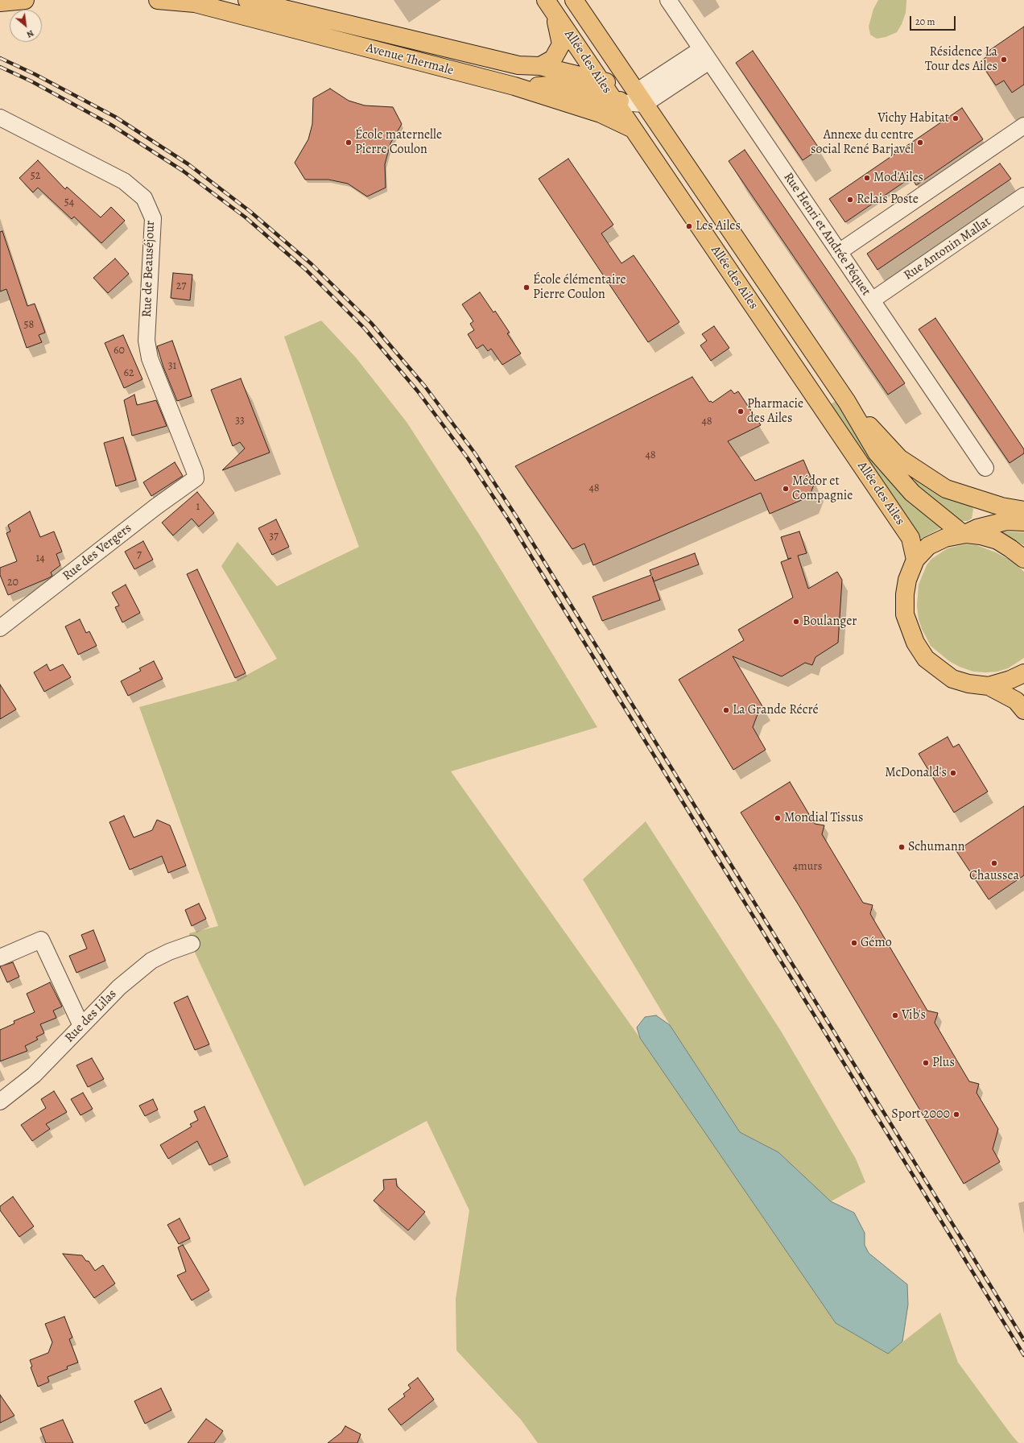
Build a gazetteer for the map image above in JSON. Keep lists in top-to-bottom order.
{
  "streets": {
    "main road": ["Avenue Thermale", "Allée des Ailes"],
    "street": [
      "Rue Henri et Andrée Péquet",
      "Rue Antonin Mallat",
      "Rue de Beauséjour",
      "Rue des Vergers",
      "Rue des Lilas"
    ]
  },
  "crossings": [
    ["Avenue Thermale", "Allée des Ailes"],
    ["Rue Henri et Andrée Péquet", "Rue Antonin Mallat"],
    ["Rue de Beauséjour", "Rue des Vergers"]
  ],
  "places": [
    "Résidence La Tour des Ailes",
    "Vichy Habitat",
    "École maternelle Pierre Coulon",
    "Annexe du centre social René Barjavel",
    "Mod'Ailes",
    "Relais Poste",
    "Les Ailes",
    "École élémentaire Pierre Coulon",
    "Pharmacie des Ailes",
    "Médor et Compagnie",
    "Boulanger",
    "La Grande Récré",
    "McDonald's",
    "Mondial Tissus",
    "Schumann",
    "Chaussea",
    "Gémo",
    "Vib's",
    "Plus",
    "Sport 2000"
  ],
  "house_numbers": [
    "52",
    "54",
    "27",
    "58",
    "60",
    "31",
    "62",
    "33",
    "48",
    "48",
    "48",
    "1",
    "37",
    "7",
    "14",
    "20",
    "4murs"
  ],
  "scale_bar": "20 m",
  "north": "bottom right"
}
